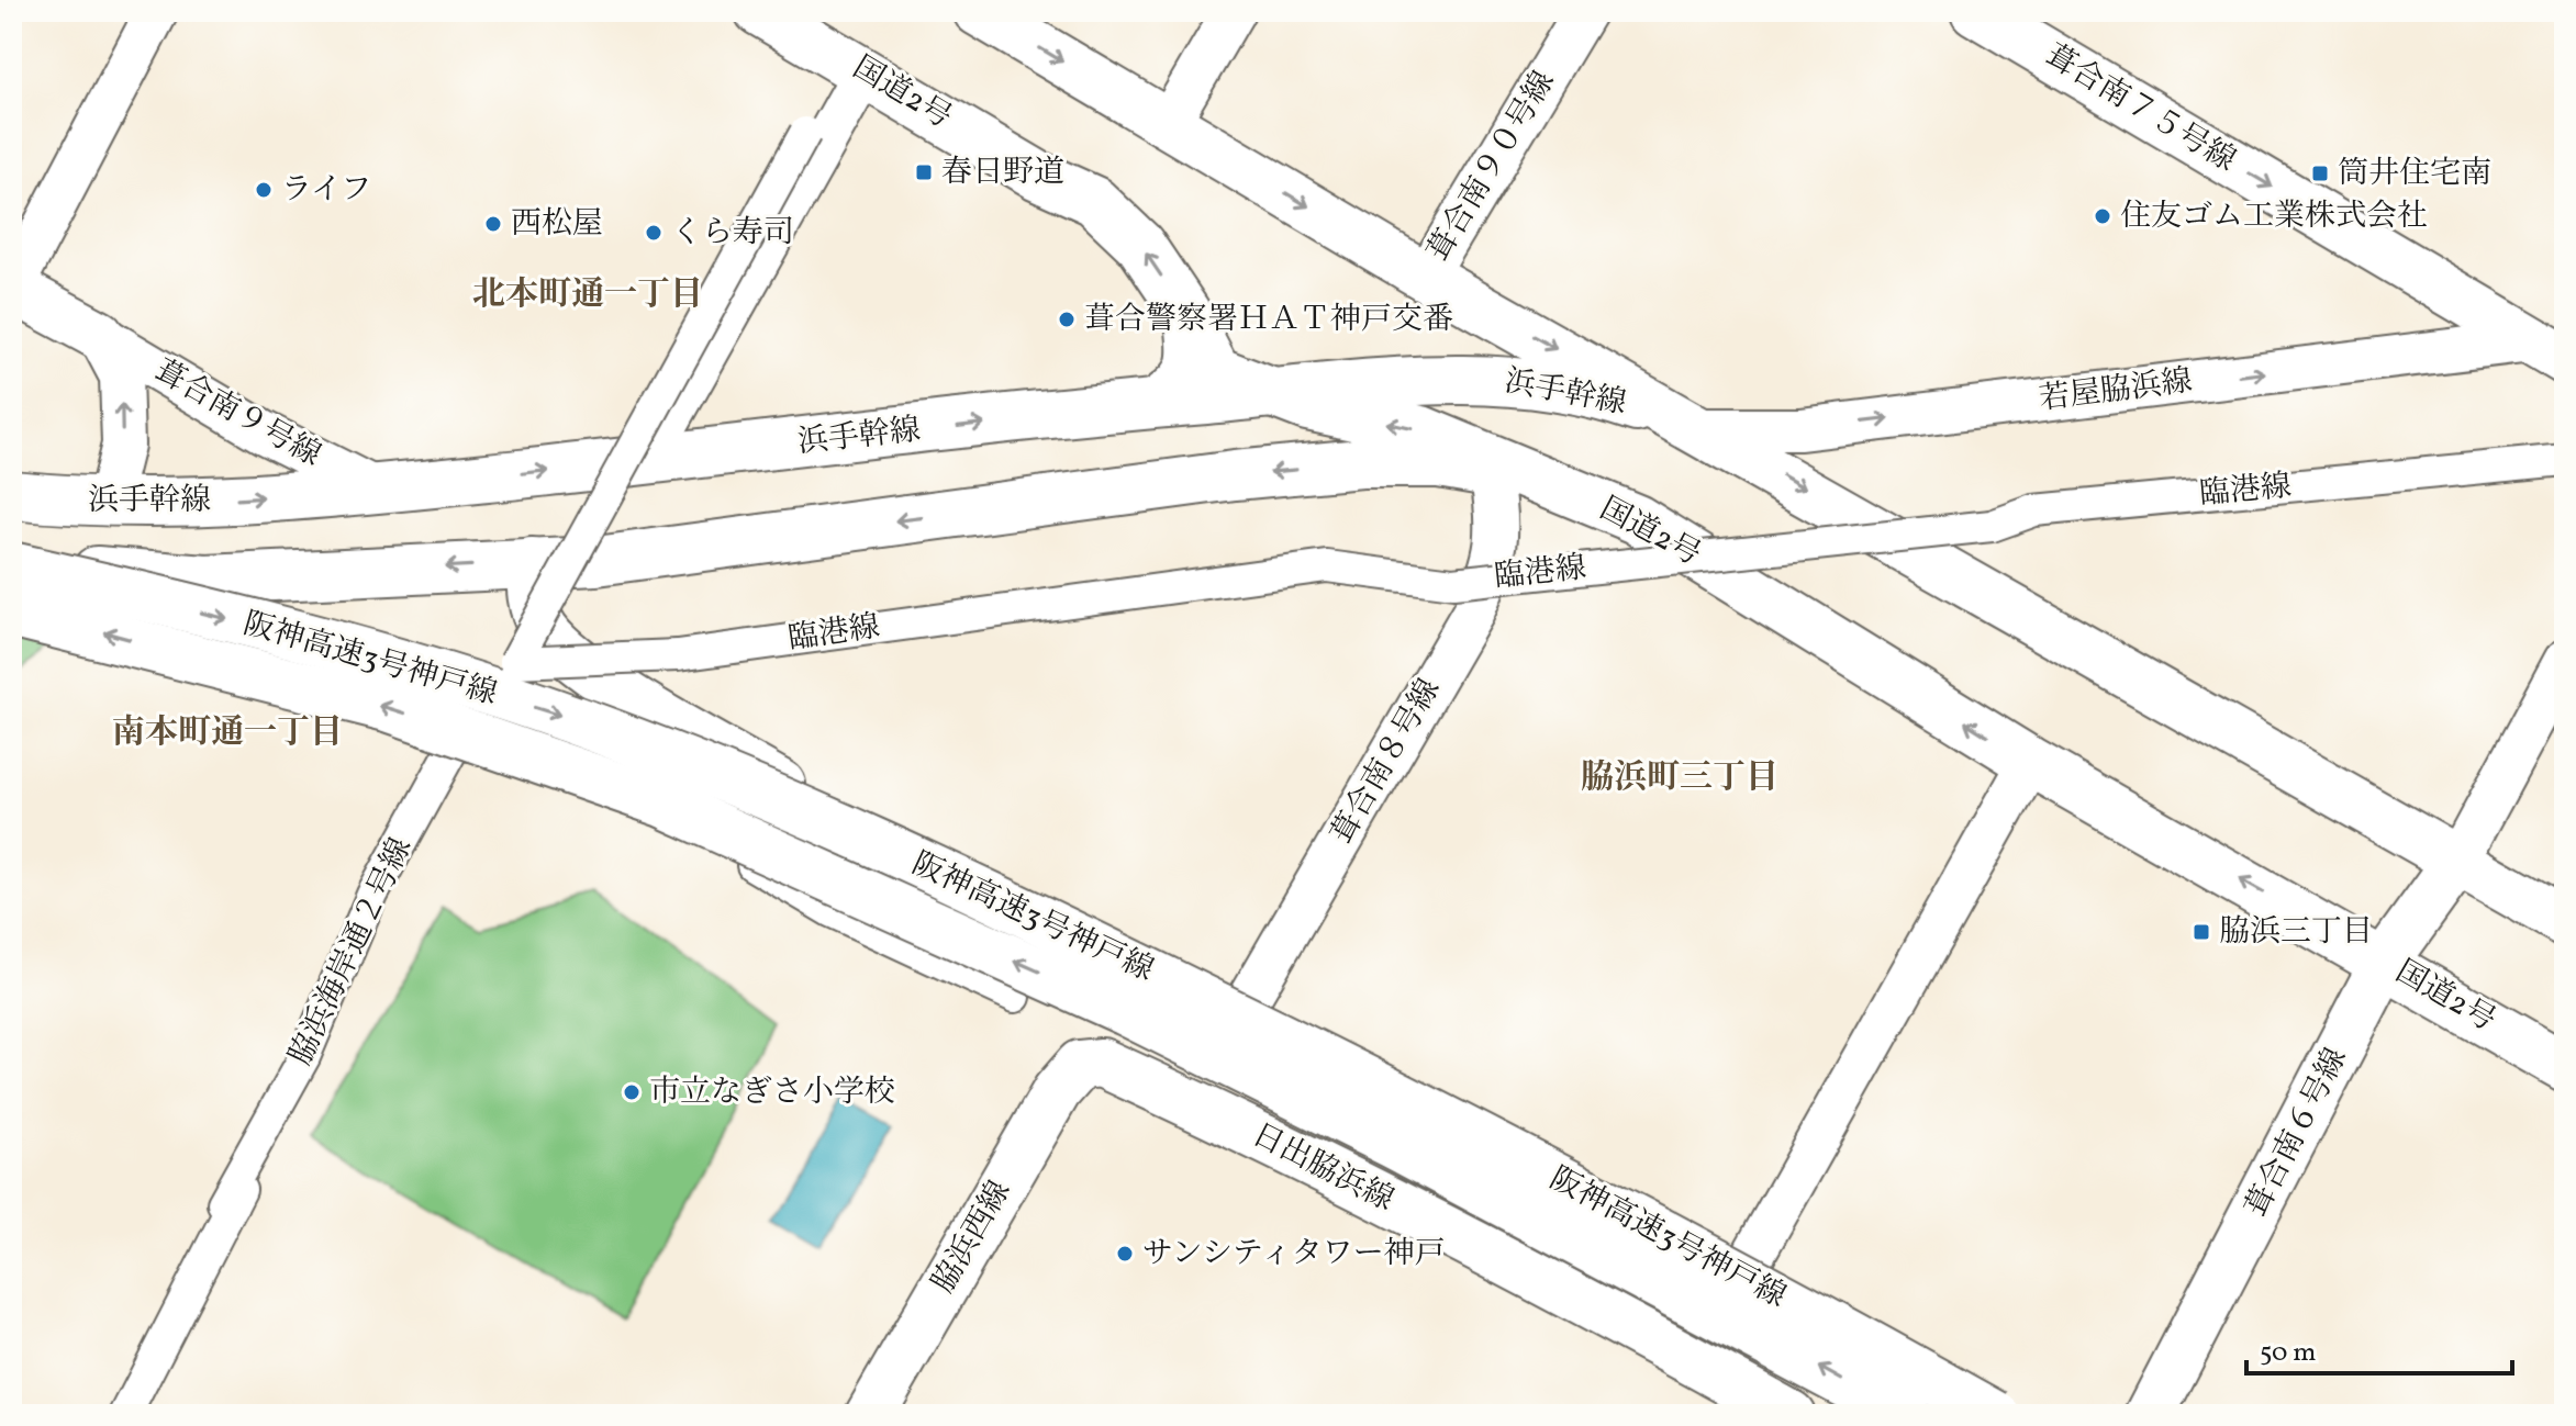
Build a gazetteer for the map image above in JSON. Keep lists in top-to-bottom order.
{
  "streets": {
    "main road": [
      "国道2号",
      "葺合南７５号線",
      "浜手幹線",
      "葺合南９号線",
      "阪神高速3号神戸線",
      "葺合南６号線",
      "日出脇浜線",
      "脇浜西線"
    ],
    "street": [
      "葺合南９０号線",
      "若屋脇浜線",
      "臨港線",
      "葺合南８号線",
      "脇浜海岸通２号線"
    ]
  },
  "crossings": [
    ["国道2号", "浜手幹線"],
    ["国道2号", "葺合南６号線"],
    ["葺合南７５号線", "若屋脇浜線"],
    ["若屋脇浜線", "浜手幹線"],
    ["浜手幹線", "葺合南９号線"],
    ["臨港線", "脇浜海岸通２号線"],
    ["日出脇浜線", "脇浜西線"]
  ],
  "one_way": ["葺合南７５号線", "若屋脇浜線"],
  "districts": ["北本町通一丁目", "南本町通一丁目", "脇浜町三丁目"],
  "places": {
    "transit": ["春日野道", "筒井住宅南", "脇浜三丁目"],
    "other": [
      "ライフ",
      "住友ゴム工業株式会社",
      "西松屋",
      "くら寿司",
      "葺合警察署ＨＡＴ神戸交番",
      "市立なぎさ小学校",
      "サンシティタワー神戸"
    ]
  },
  "scale_bar": "50 m"
}
